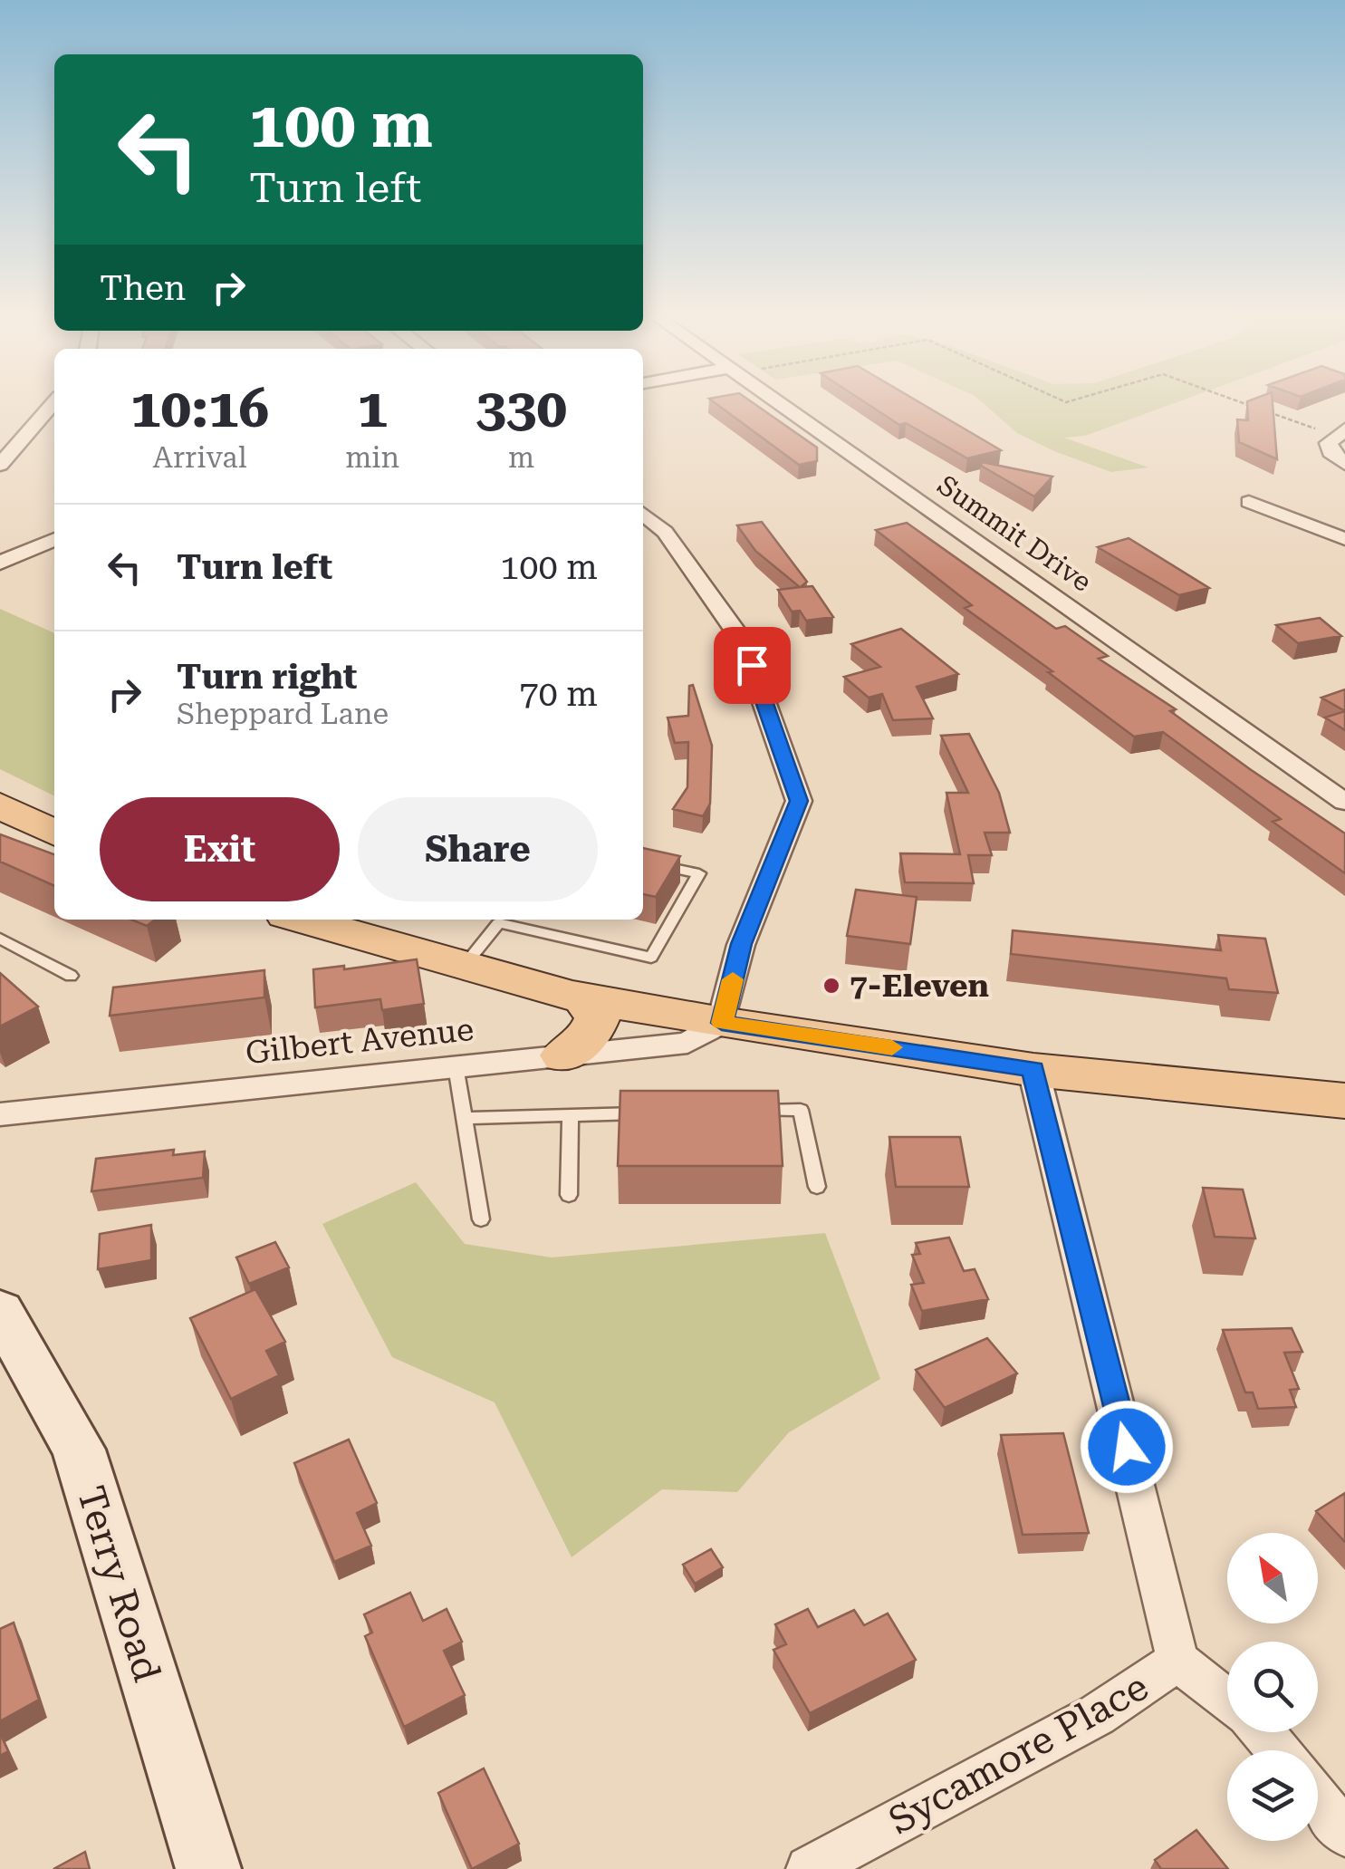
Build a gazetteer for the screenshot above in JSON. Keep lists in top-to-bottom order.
{
  "streets": {
    "street": [
      "Summit Drive",
      "Gilbert Avenue",
      "Terry Road",
      "Sycamore Place"
    ]
  },
  "places": ["7-Eleven"],
  "north": "top left",
  "page": {
    "turn": ["100 m", "Turn left"],
    "then": "Then",
    "eta": [
      "10:16",
      "Arrival",
      "1",
      "min",
      "330",
      "m"
    ],
    "list": [
      {
        "name": "Turn left",
        "value": "100 m"
      },
      {
        "name": "Turn right",
        "note": "Sheppard Lane",
        "value": "70 m"
      }
    ],
    "buttons": ["Exit", "Share"]
  }
}
